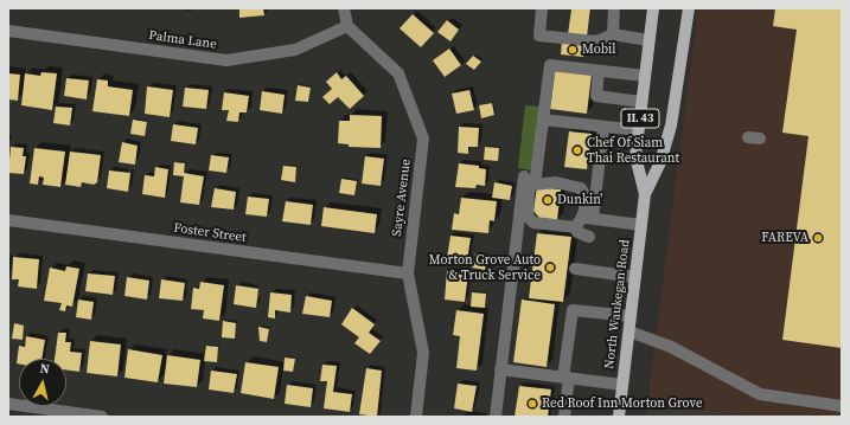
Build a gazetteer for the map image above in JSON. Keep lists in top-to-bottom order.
{
  "streets": {
    "main road": ["IL 43", "North Waukegan Road"],
    "street": ["Palma Lane", "Sayre Avenue", "Foster Street"]
  },
  "crossings": [
    ["Palma Lane", "Sayre Avenue"],
    ["Sayre Avenue", "Foster Street"]
  ],
  "places": [
    "Mobil",
    "Chef Of Siam Thai Restaurant",
    "Dunkin'",
    "FAREVA",
    "Morton Grove Auto & Truck Service",
    "Red Roof Inn Morton Grove"
  ],
  "north": "top"
}
